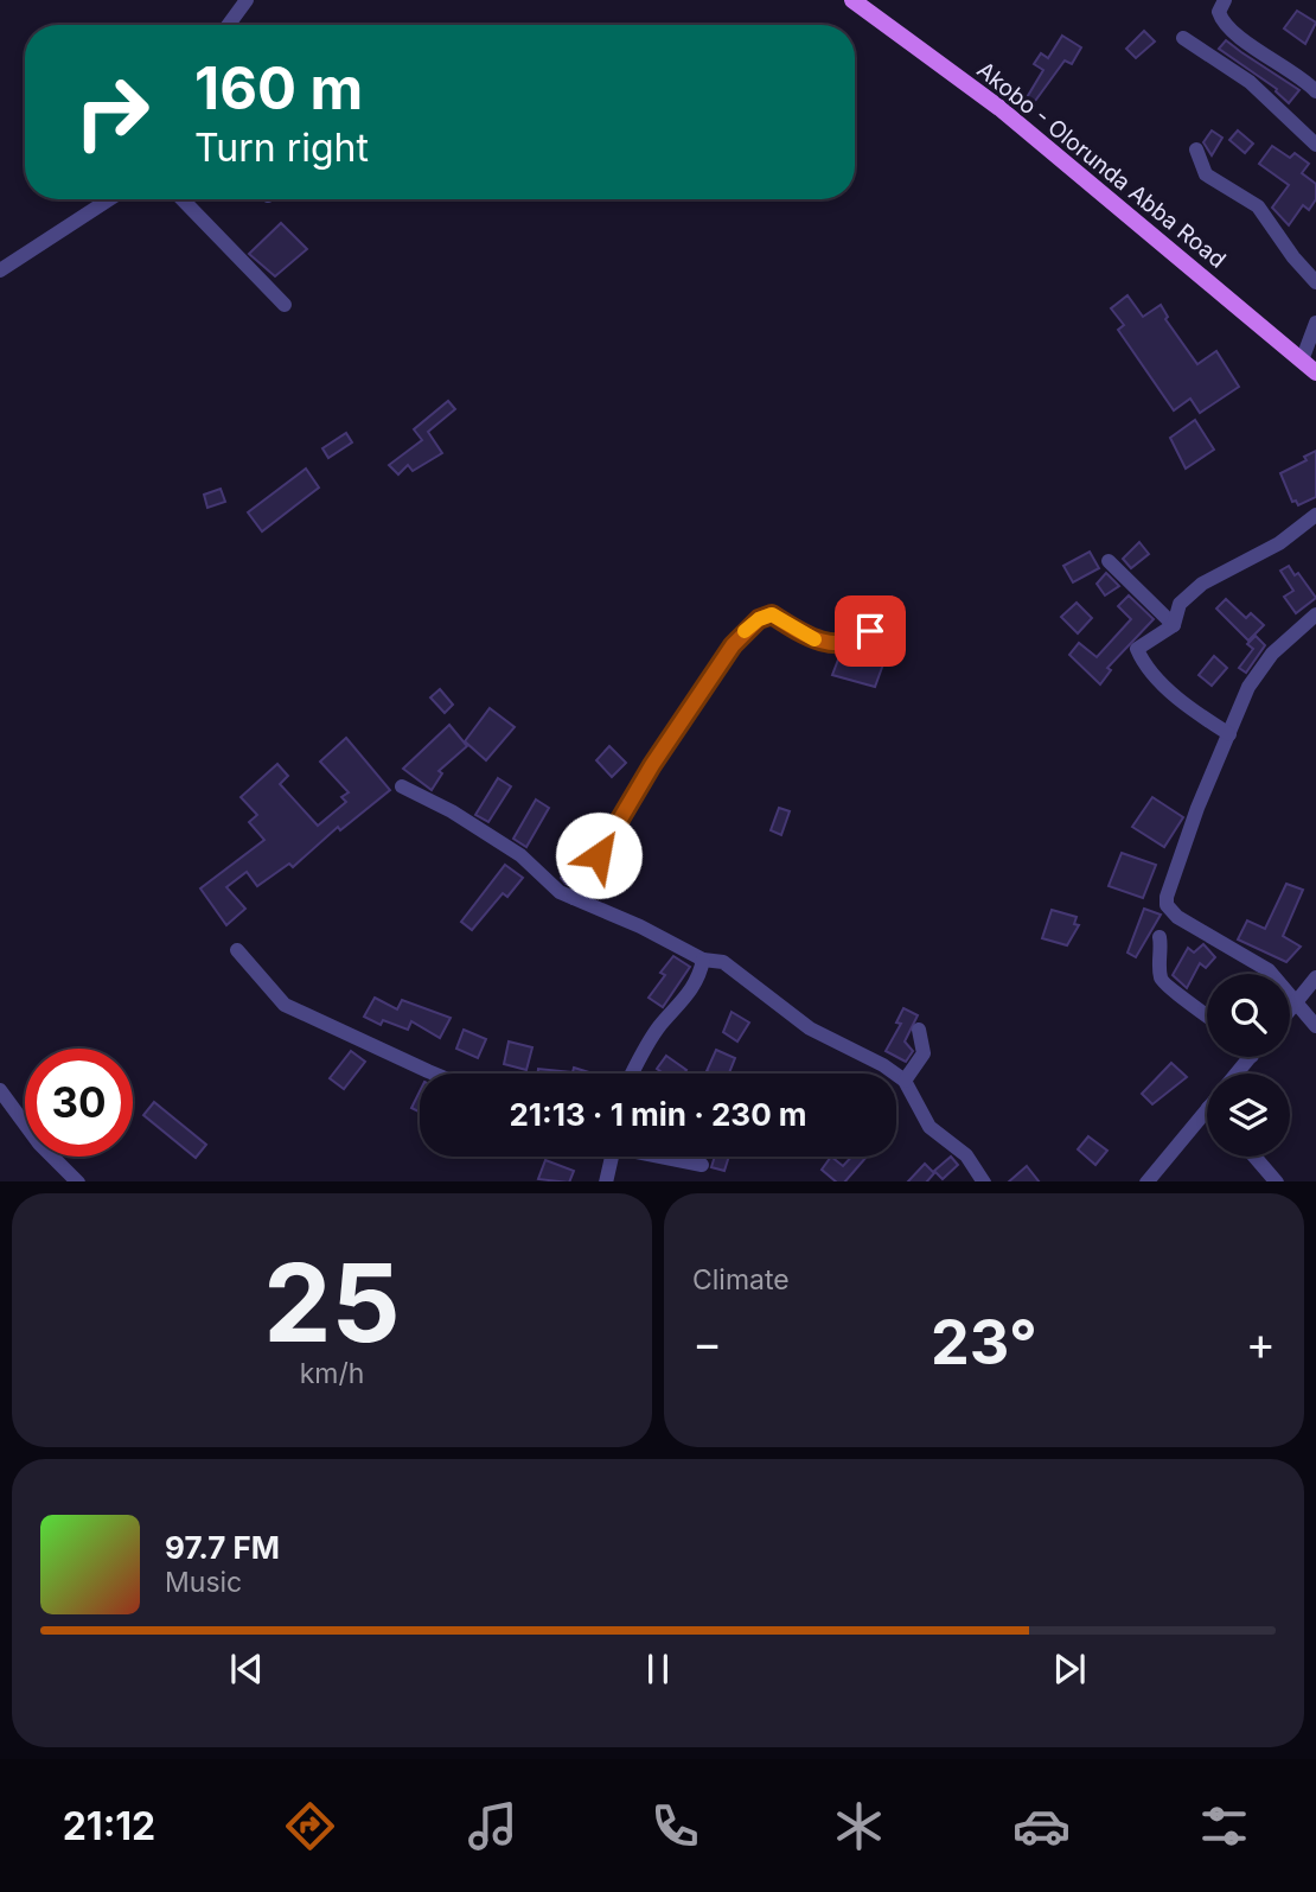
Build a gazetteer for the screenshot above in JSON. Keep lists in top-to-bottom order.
{
  "streets": {
    "main road": ["Akobo - Olorunda Abba Road"]
  },
  "page": {
    "turn": ["160 m", "Turn right"],
    "limit": "30",
    "trip": "21:13 · 1 min · 230 m",
    "tile": [
      ["25", "km/h"],
      "Climate"
    ],
    "heat": ["−", "23°", "+"],
    "song": ["97.7 FM", "Music"],
    "tabs": "21:12"
  }
}
